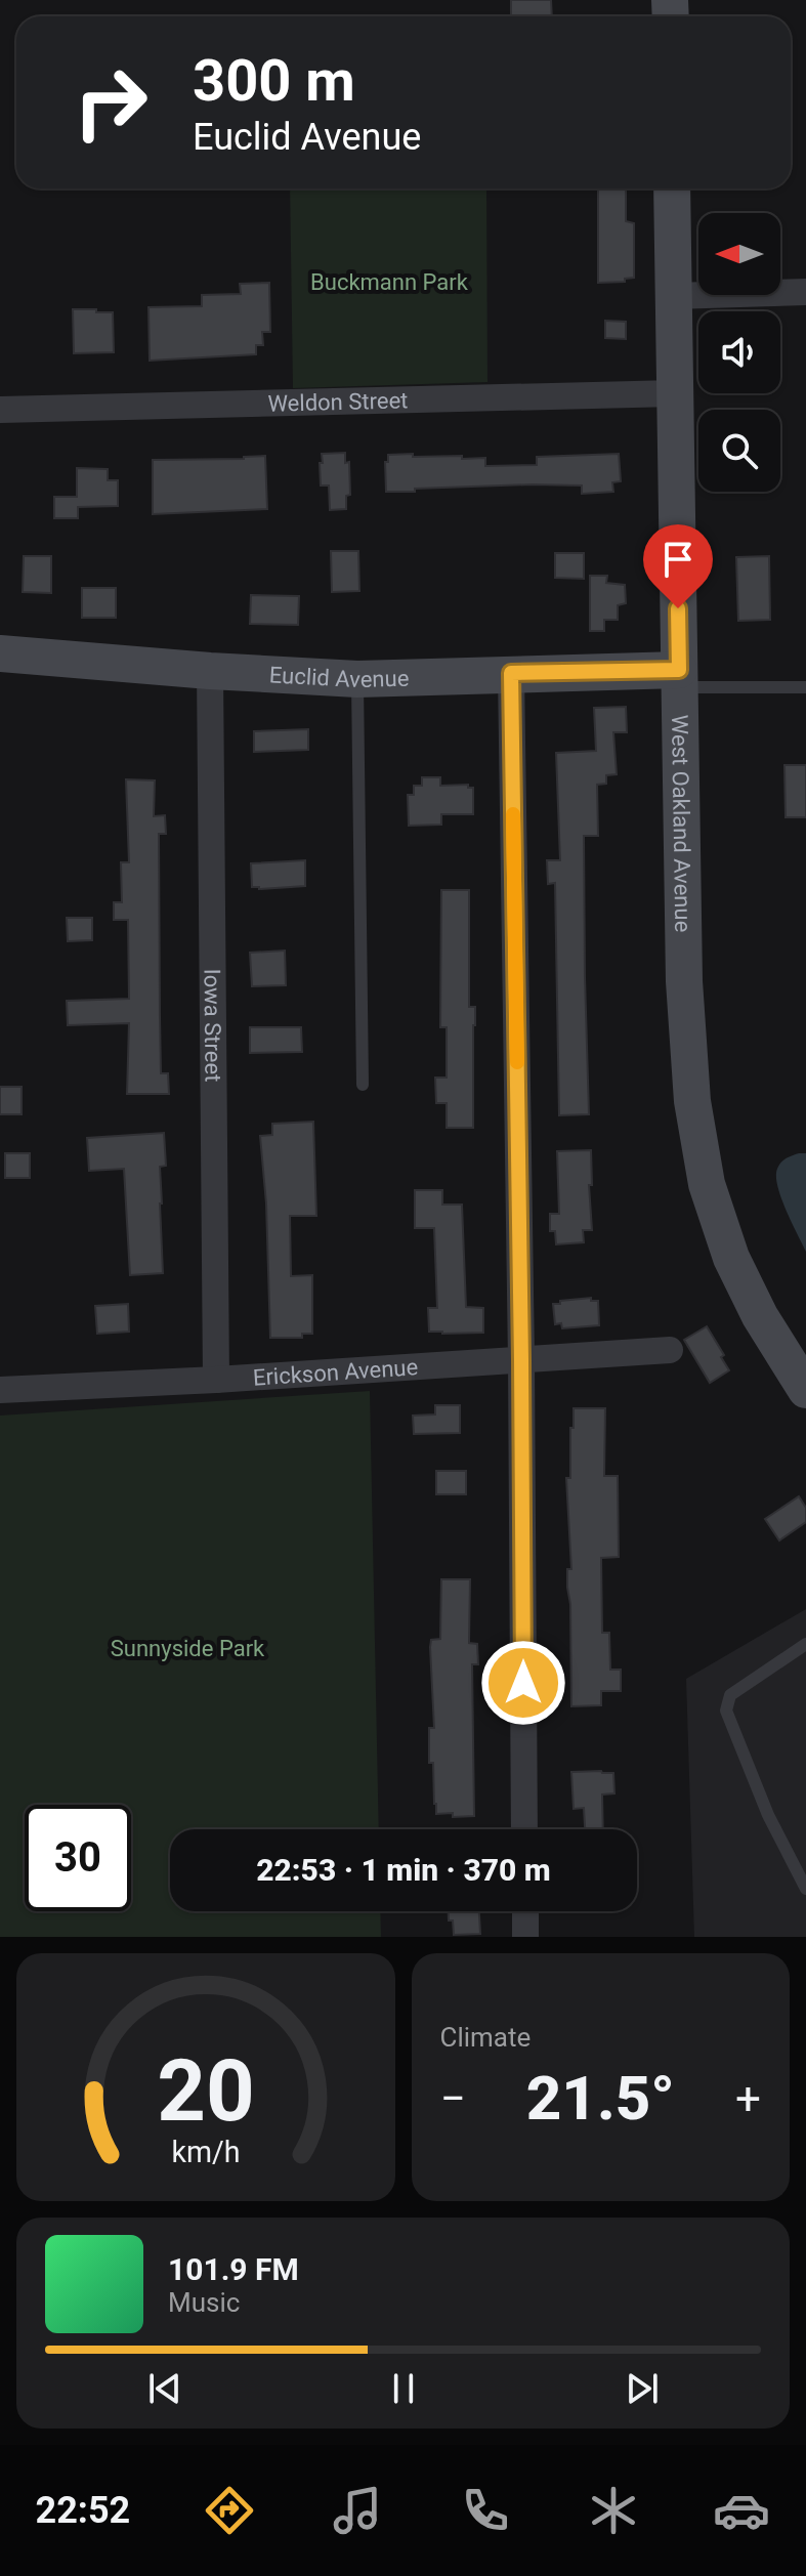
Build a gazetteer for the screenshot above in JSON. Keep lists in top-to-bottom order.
{
  "streets": {
    "main road": ["Euclid Avenue", "West Oakland Avenue"],
    "street": ["Weldon Street", "Iowa Street", "Erickson Avenue"]
  },
  "crossings": [
    ["Weldon Street", "West Oakland Avenue"],
    ["Euclid Avenue", "West Oakland Avenue"],
    ["Euclid Avenue", "Iowa Street"],
    ["Iowa Street", "Erickson Avenue"]
  ],
  "parks": ["Buckmann Park", "Sunnyside Park"],
  "north": "left",
  "page": {
    "turn": ["300 m", "Euclid Avenue"],
    "limit": "30",
    "trip": "22:53 · 1 min · 370 m",
    "tile": "Climate",
    "heat": ["−", "21.5°", "+"],
    "song": ["101.9 FM", "Music"],
    "tabs": "22:52",
    "gauge": ["20", "km/h"]
  }
}
